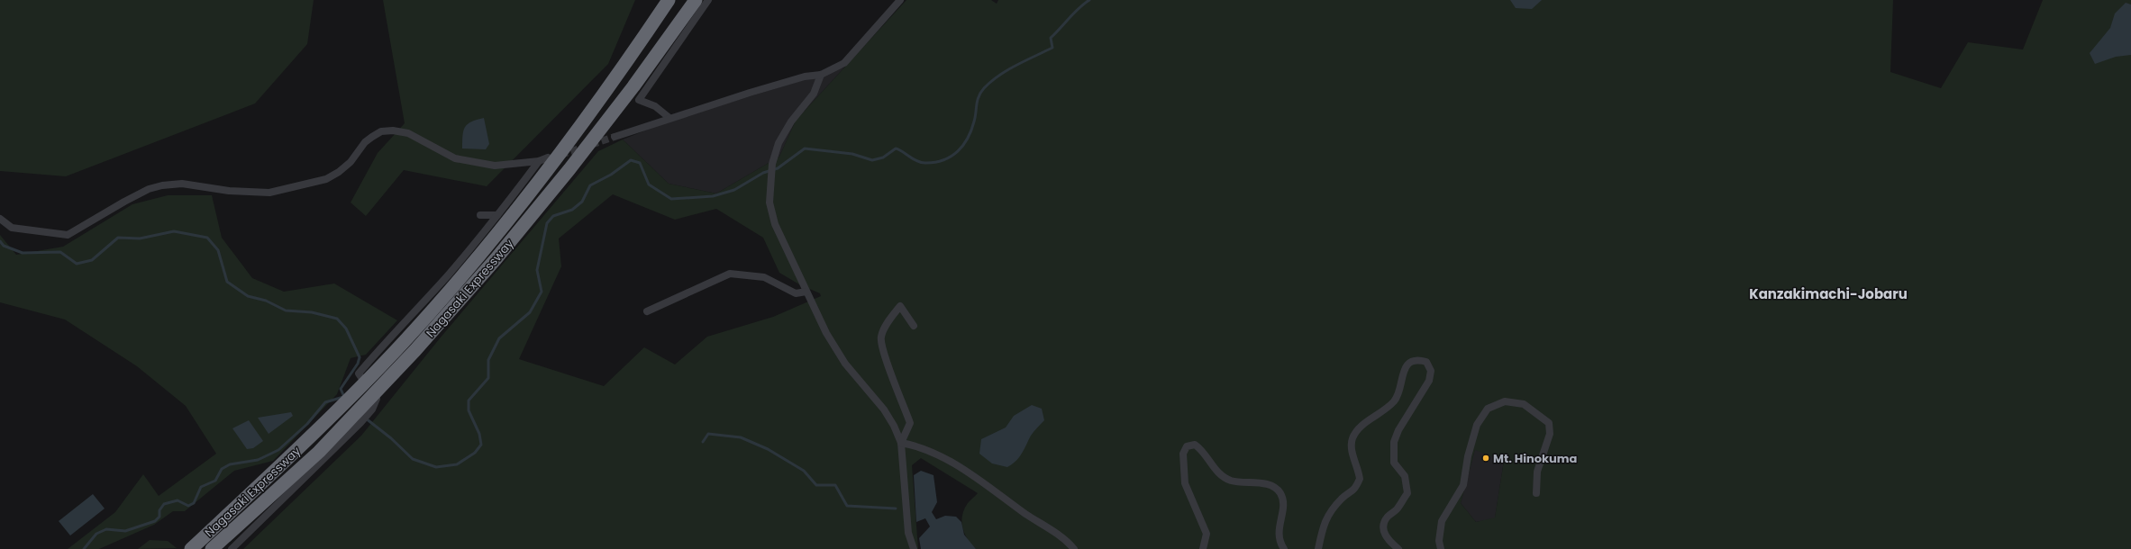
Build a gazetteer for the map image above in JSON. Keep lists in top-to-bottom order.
{
  "streets": {
    "highway": ["Nagasaki Expressway"]
  },
  "districts": ["Kanzakimachi-Jobaru"],
  "places": ["Mt. Hinokuma"]
}
